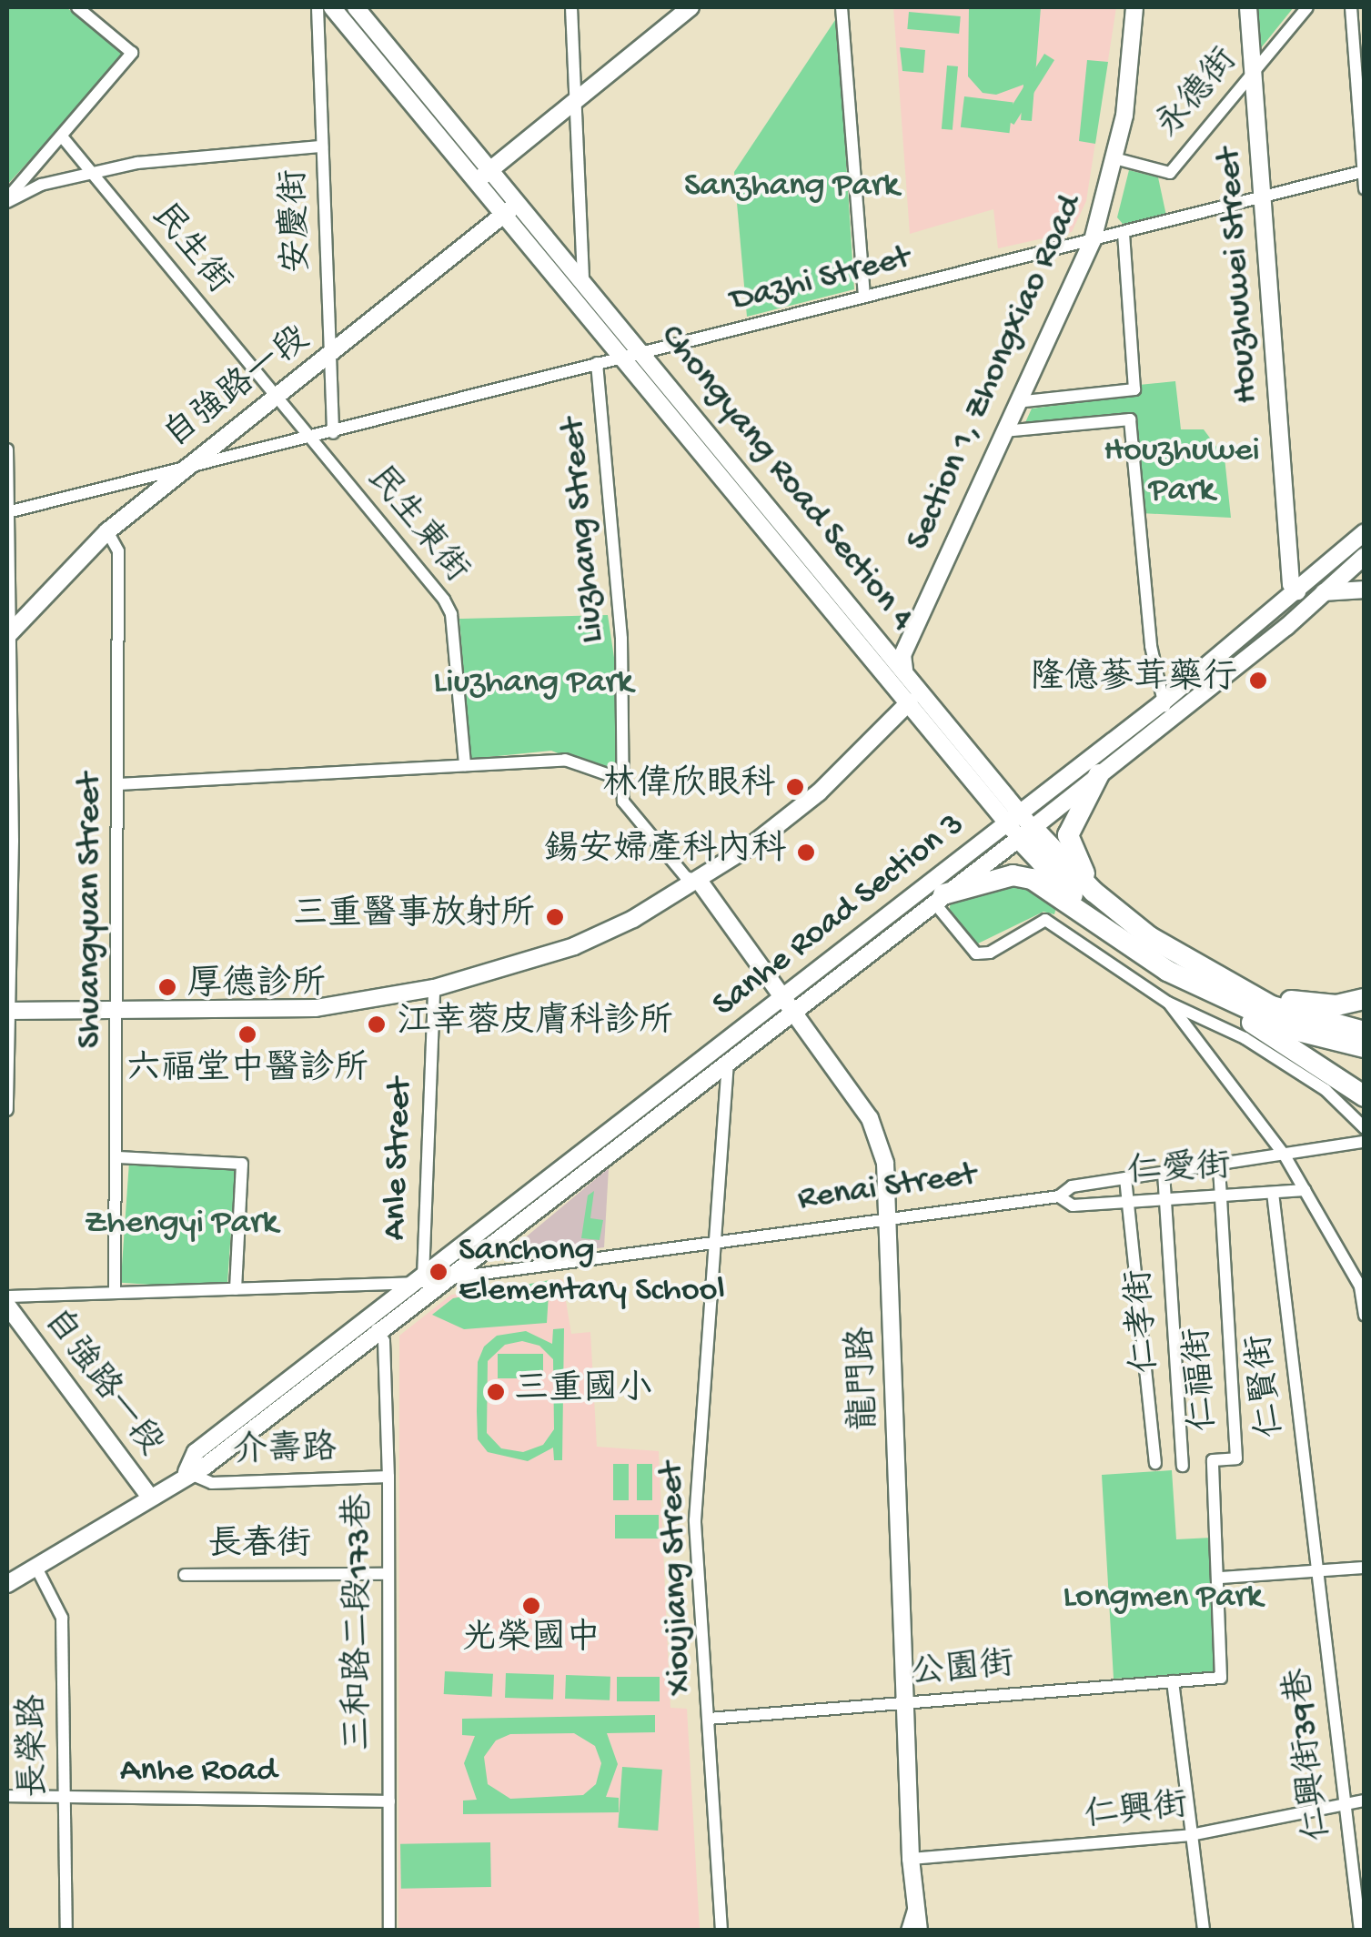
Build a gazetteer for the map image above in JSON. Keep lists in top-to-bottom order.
{
  "streets": {
    "main road": [
      "Houzhuwei Street",
      "Section 1, Zhongxiao Road",
      "自強路一段",
      "Chongyang Road Section 4",
      "Sanhe Road Section 3",
      "龍門路"
    ],
    "street": [
      "永德街",
      "安慶街",
      "民生街",
      "Dazhi Street",
      "民生東街",
      "Liuzhang Street",
      "Shuangyuan Street",
      "Anle Street",
      "仁愛街",
      "Renai Street",
      "仁孝街",
      "仁福街",
      "仁賢街",
      "介壽路",
      "長春街",
      "Xioujiang Street",
      "三和路二段173巷",
      "公園街",
      "長榮路",
      "仁興街39巷",
      "Anhe Road",
      "仁興街"
    ]
  },
  "crossings": [
    ["永德街", "Houzhuwei Street"],
    ["永德街", "Section 1, Zhongxiao Road"],
    ["安慶街", "Dazhi Street"],
    ["安慶街", "自強路一段"],
    ["民生街", "自強路一段"],
    ["民生街", "民生東街"],
    ["Houzhuwei Street", "Dazhi Street"],
    ["Houzhuwei Street", "Sanhe Road Section 3"],
    ["Dazhi Street", "Section 1, Zhongxiao Road"],
    ["Dazhi Street", "自強路一段"],
    ["Dazhi Street", "Chongyang Road Section 4"],
    ["Dazhi Street", "民生東街"],
    ["Dazhi Street", "Liuzhang Street"],
    ["Section 1, Zhongxiao Road", "Chongyang Road Section 4"],
    ["自強路一段", "Chongyang Road Section 4"],
    ["自強路一段", "民生東街"],
    ["自強路一段", "Shuangyuan Street"],
    ["Chongyang Road Section 4", "Sanhe Road Section 3"],
    ["Liuzhang Street", "龍門路"],
    ["Shuangyuan Street", "Renai Street"],
    ["Sanhe Road Section 3", "Anle Street"],
    ["Sanhe Road Section 3", "Renai Street"],
    ["Sanhe Road Section 3", "龍門路"],
    ["Sanhe Road Section 3", "Xioujiang Street"],
    ["Sanhe Road Section 3", "三和路二段173巷"],
    ["Anle Street", "Renai Street"],
    ["仁愛街", "Renai Street"],
    ["仁愛街", "仁孝街"],
    ["仁愛街", "仁福街"],
    ["仁愛街", "仁賢街"],
    ["Renai Street", "仁孝街"],
    ["Renai Street", "龍門路"],
    ["Renai Street", "仁福街"],
    ["Renai Street", "Xioujiang Street"],
    ["龍門路", "公園街"],
    ["龍門路", "仁興街"],
    ["仁福街", "公園街"],
    ["仁賢街", "仁興街39巷"],
    ["介壽路", "三和路二段173巷"],
    ["長春街", "三和路二段173巷"],
    ["Xioujiang Street", "公園街"],
    ["三和路二段173巷", "Anhe Road"],
    ["長榮路", "Anhe Road"],
    ["仁興街39巷", "仁興街"]
  ],
  "parks": [
    "Sanzhang Park",
    "Houzhuwei Park",
    "Liuzhang Park",
    "Zhengyi Park",
    "Longmen Park"
  ],
  "places": [
    "隆億蔘茸藥行",
    "林偉欣眼科",
    "鍚安婦產科內科",
    "三重醫事放射所",
    "厚德診所",
    "江幸蓉皮膚科診所",
    "六福堂中醫診所",
    "Sanchong Elementary School",
    "三重國小",
    "光榮國中"
  ]
}
